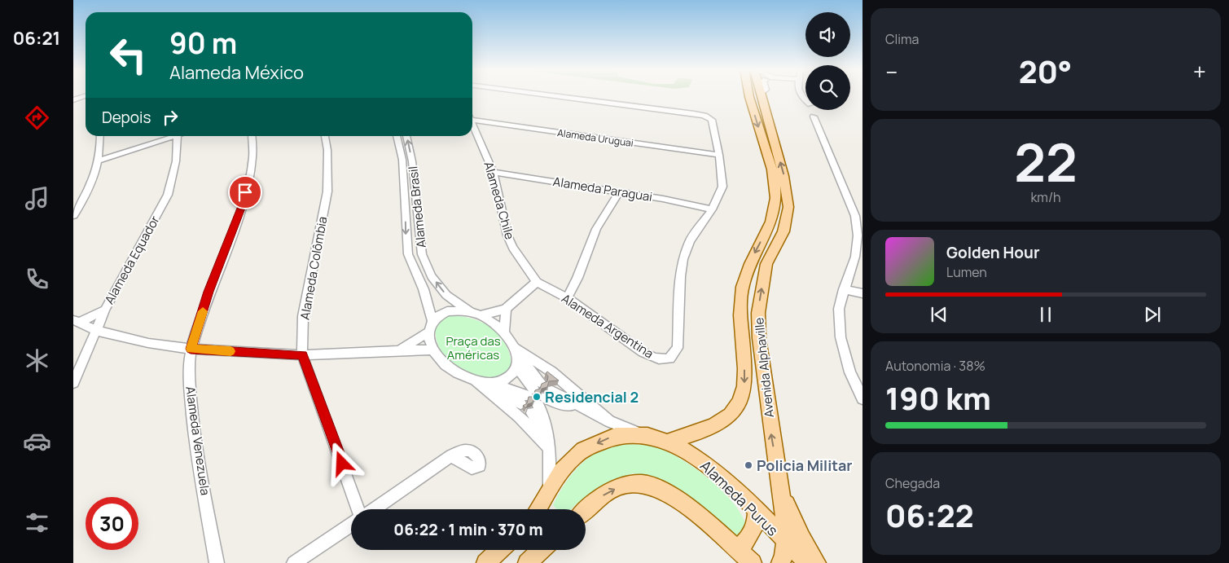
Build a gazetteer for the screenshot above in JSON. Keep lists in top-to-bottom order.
{
  "streets": {
    "main road": ["Avenida Alphaville", "Alameda Purus"],
    "street": [
      "Alameda Uruguai",
      "Alameda Paraguai",
      "Alameda Chile",
      "Alameda Brasil",
      "Alameda Equador",
      "Alameda Colômbia",
      "Alameda Argentina",
      "Alameda Venezuela"
    ]
  },
  "crossings": [
    ["Alameda Uruguai", "Alameda Argentina"],
    ["Alameda Paraguai", "Alameda Chile"],
    ["Alameda Paraguai", "Alameda Argentina"],
    ["Alameda Chile", "Alameda Argentina"],
    ["Avenida Alphaville", "Alameda Purus"]
  ],
  "parks": ["Praça das Américas"],
  "places": ["Residencial 2", "Policia Militar"],
  "page": {
    "tabs": "06:21",
    "tile": [
      "Clima",
      ["22", "km/h"],
      ["Autonomia · 38%", "190 km"],
      ["Chegada", "06:22"]
    ],
    "turn": ["90 m", "Alameda México"],
    "heat": ["−", "20°", "+"],
    "then": "Depois",
    "song": ["Golden Hour", "Lumen"],
    "limit": "30",
    "trip": "06:22 · 1 min · 370 m"
  }
}
